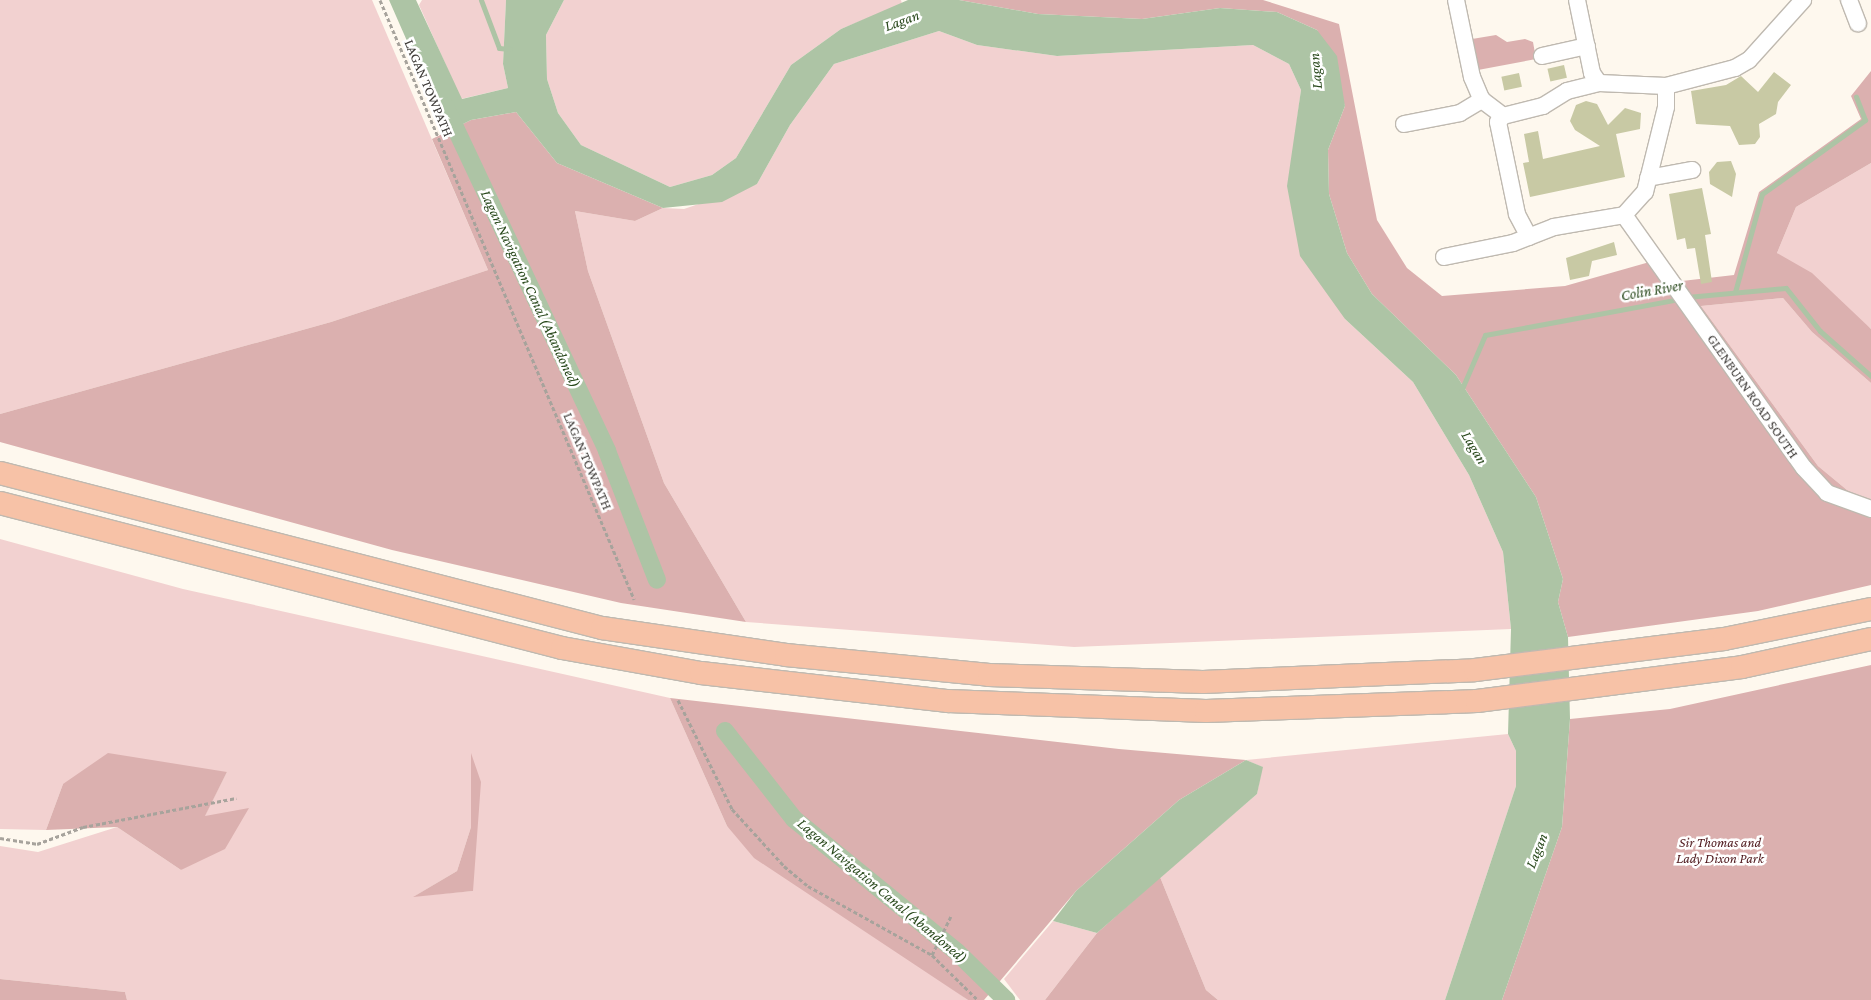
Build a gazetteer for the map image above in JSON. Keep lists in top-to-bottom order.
{
  "streets": {
    "lane": ["GLENBURN ROAD SOUTH"],
    "path": ["LAGAN TOWPATH"]
  },
  "water": ["Lagan", "Lagan Navigation Canal (Abandoned)", "Colin River"],
  "parks": ["Sir Thomas and Lady Dixon Park"]
}
